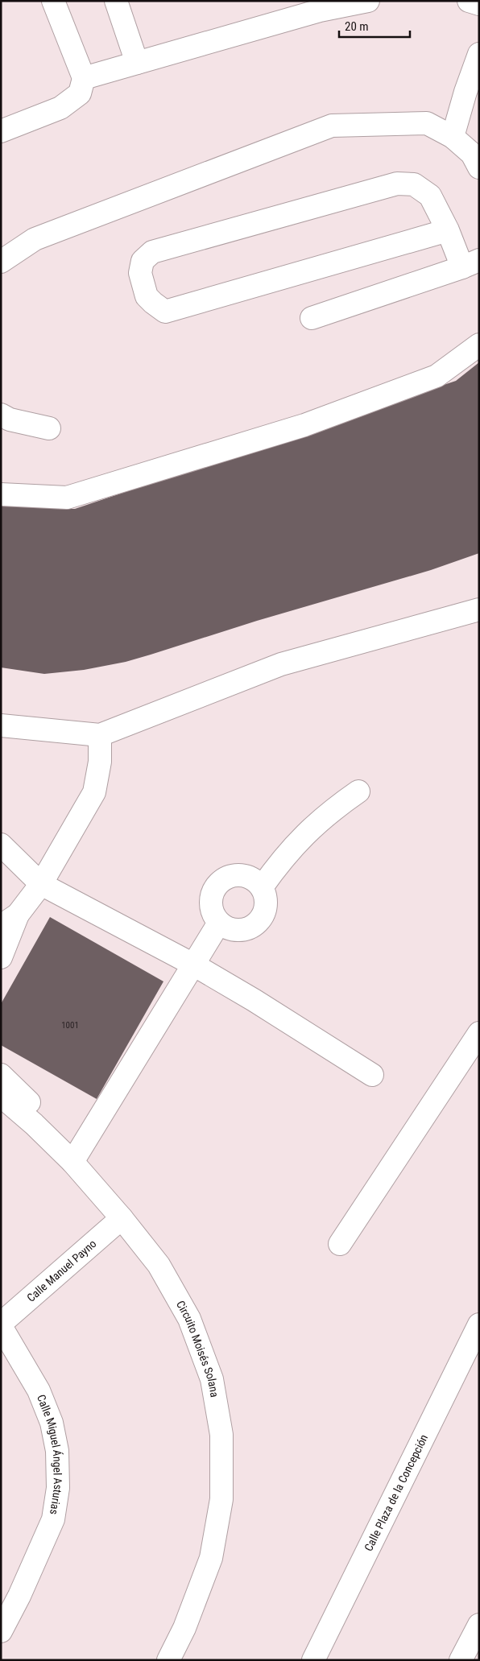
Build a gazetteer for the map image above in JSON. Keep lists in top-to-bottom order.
{
  "streets": {
    "street": [
      "Calle Manuel Payno",
      "Circuito Moisés Solana",
      "Calle Miguel Ángel Asturias",
      "Calle Plaza de la Concepción"
    ]
  },
  "crossings": [
    ["Calle Manuel Payno", "Circuito Moisés Solana"],
    ["Calle Manuel Payno", "Calle Miguel Ángel Asturias"]
  ],
  "house_numbers": ["1001"],
  "scale_bar": "20 m"
}
